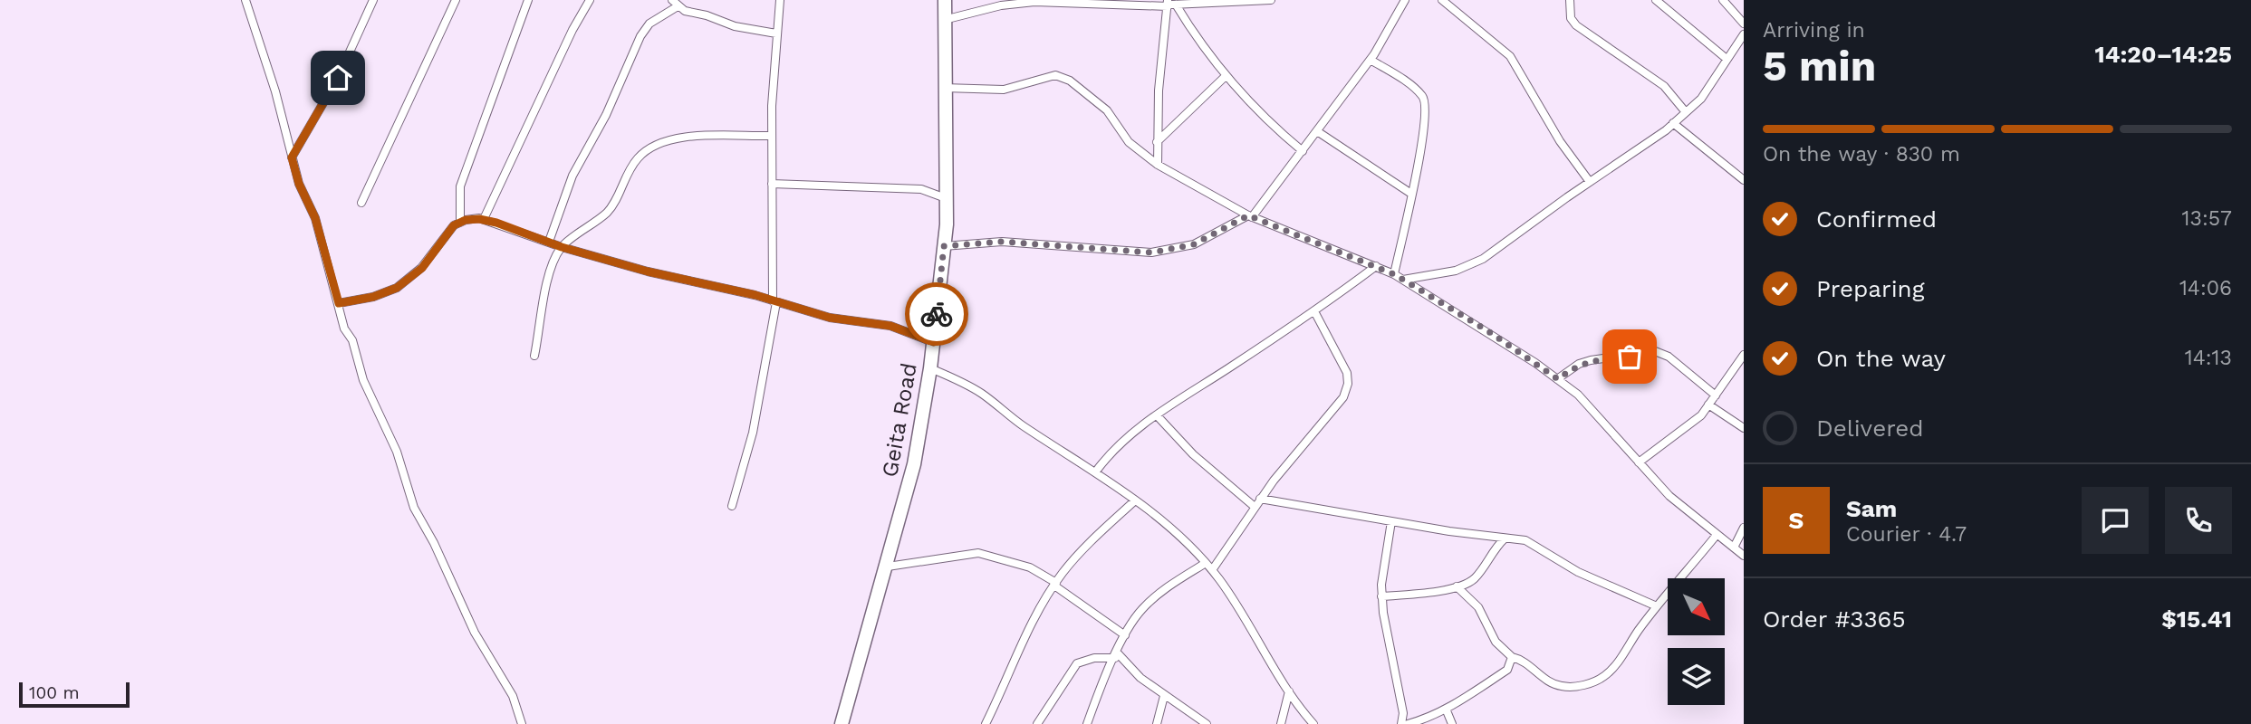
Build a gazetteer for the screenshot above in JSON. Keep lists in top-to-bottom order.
{
  "streets": {
    "highway": ["Geita Road"]
  },
  "scale_bar": "100 m",
  "north": "bottom right",
  "page": {
    "heading": ["5 min", "Arriving in", "14:20–14:25"],
    "panel": [
      "Sam",
      "Courier · 4.7",
      "Order #3365",
      "$15.41"
    ],
    "bar": "On the way · 830 m",
    "list": [
      ["Confirmed", "13:57"],
      ["Preparing", "14:06"],
      ["On the way", "14:13"],
      "Delivered"
    ],
    "round": "S",
    "scale": "100 m"
  }
}
